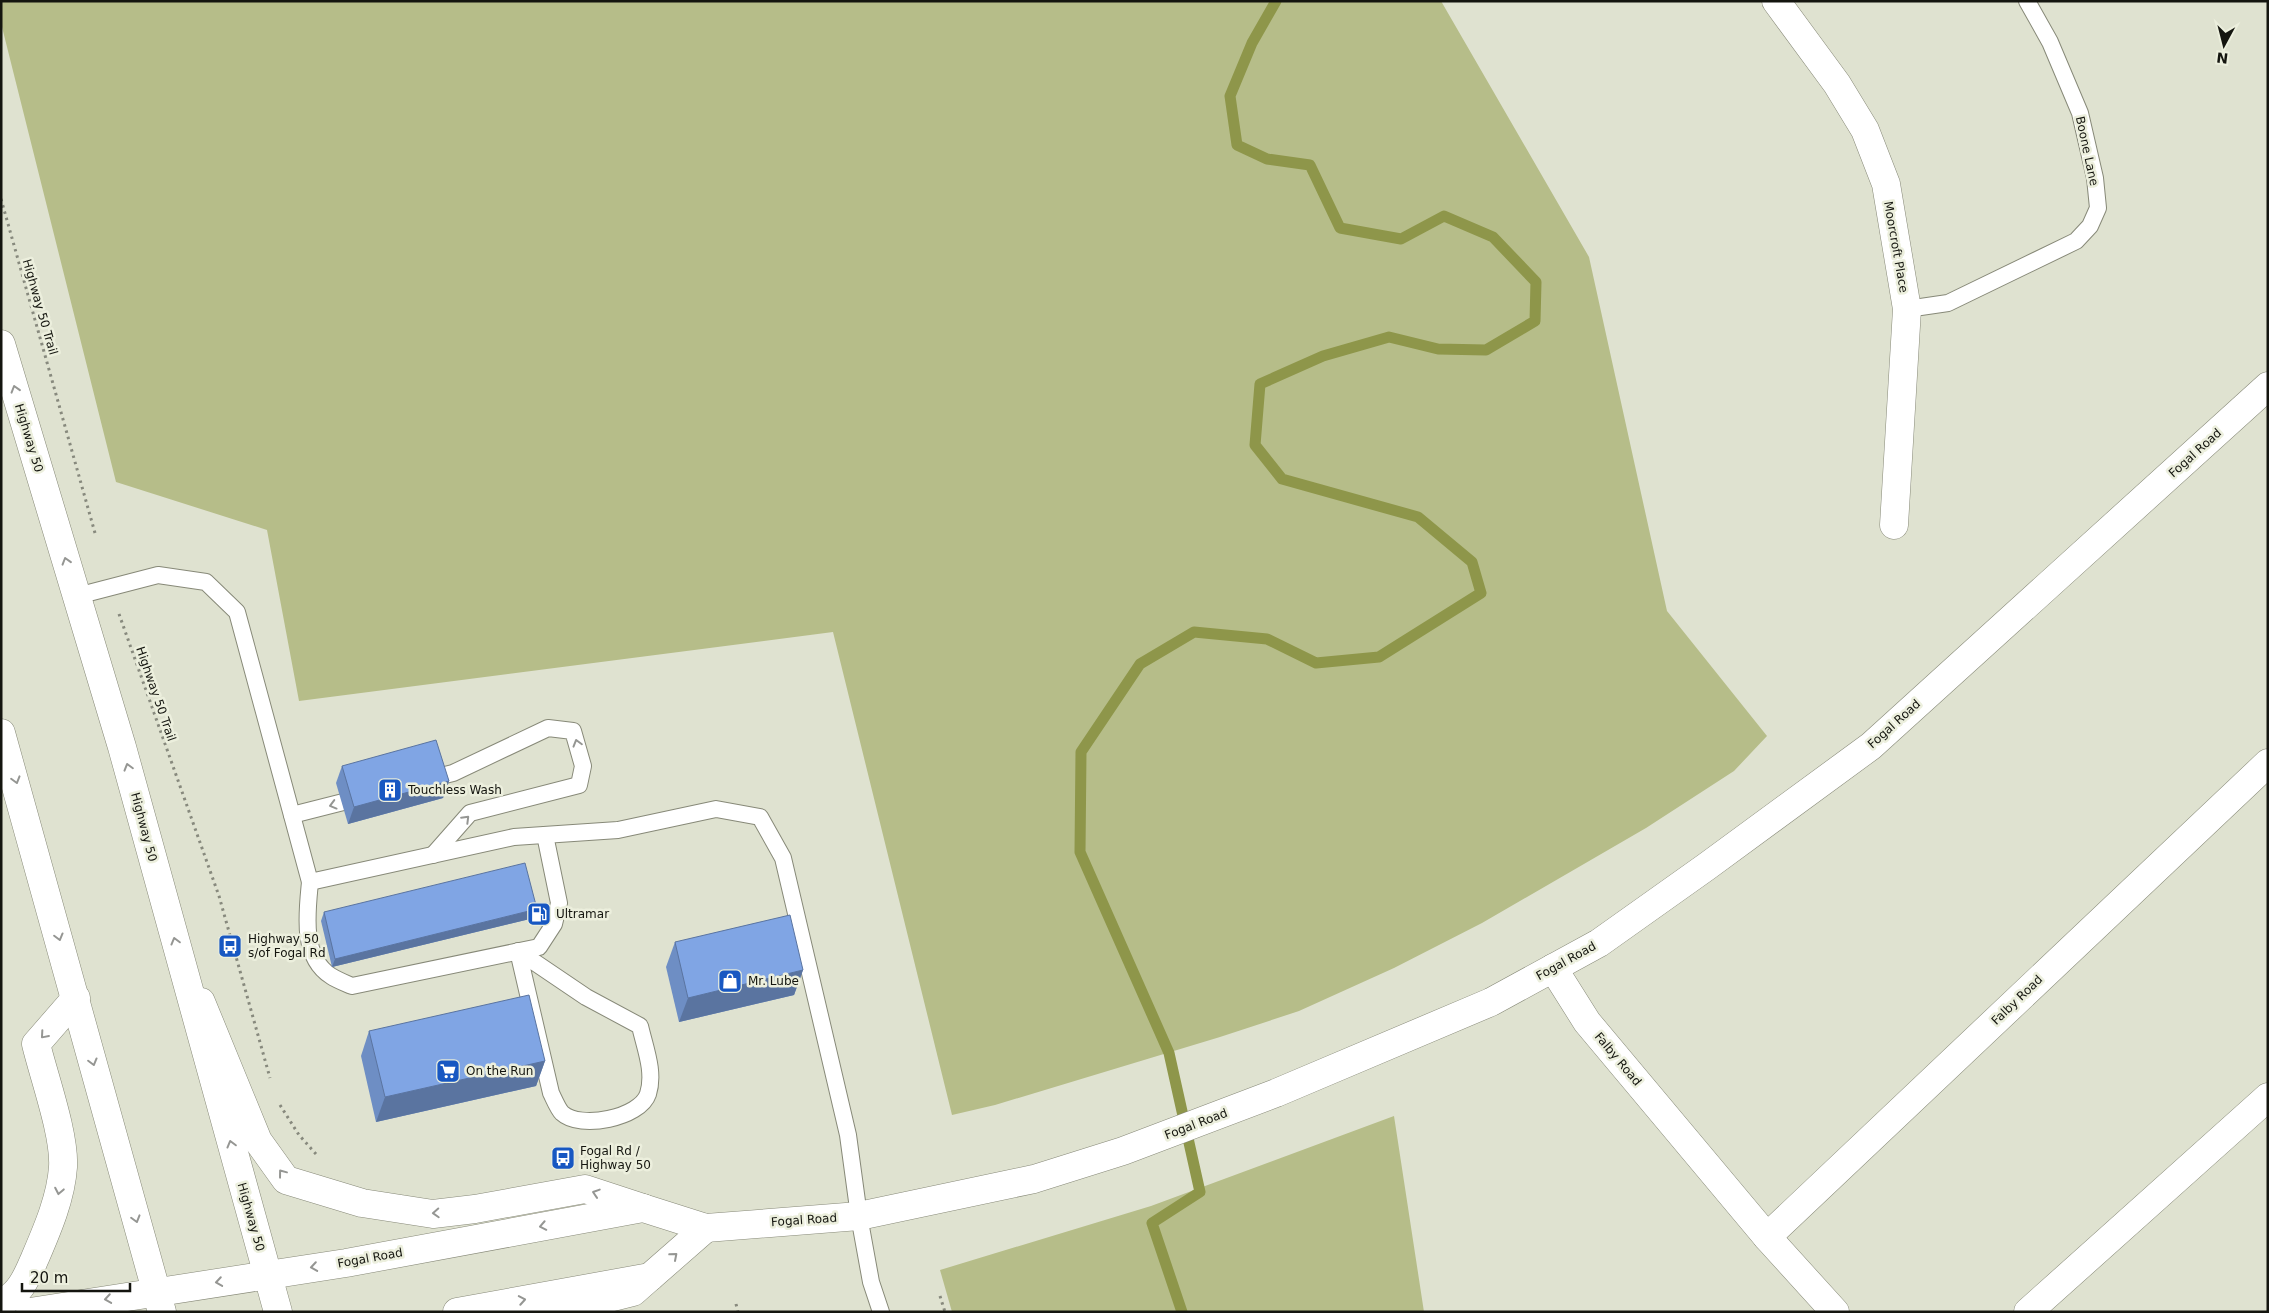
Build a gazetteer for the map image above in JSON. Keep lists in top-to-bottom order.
{
  "streets": {
    "street": [
      "Moorcroft Place",
      "Highway 50",
      "Fogal Road",
      "Falby Road"
    ],
    "lane": ["Boone Lane"],
    "path": ["Highway 50 Trail"]
  },
  "crossings": [
    ["Boone Lane", "Moorcroft Place"],
    ["Highway 50", "Fogal Road"],
    ["Fogal Road", "Falby Road"]
  ],
  "places": {
    "building": ["Touchless Wash"],
    "fuel station": ["Ultramar"],
    "bus stop": ["Highway 50 s/of Fogal Rd", "Fogal Rd / Highway 50"],
    "shop": ["Mr. Lube"],
    "supermarket": ["On the Run"]
  },
  "scale_bar": "20 m",
  "north": "bottom"
}
